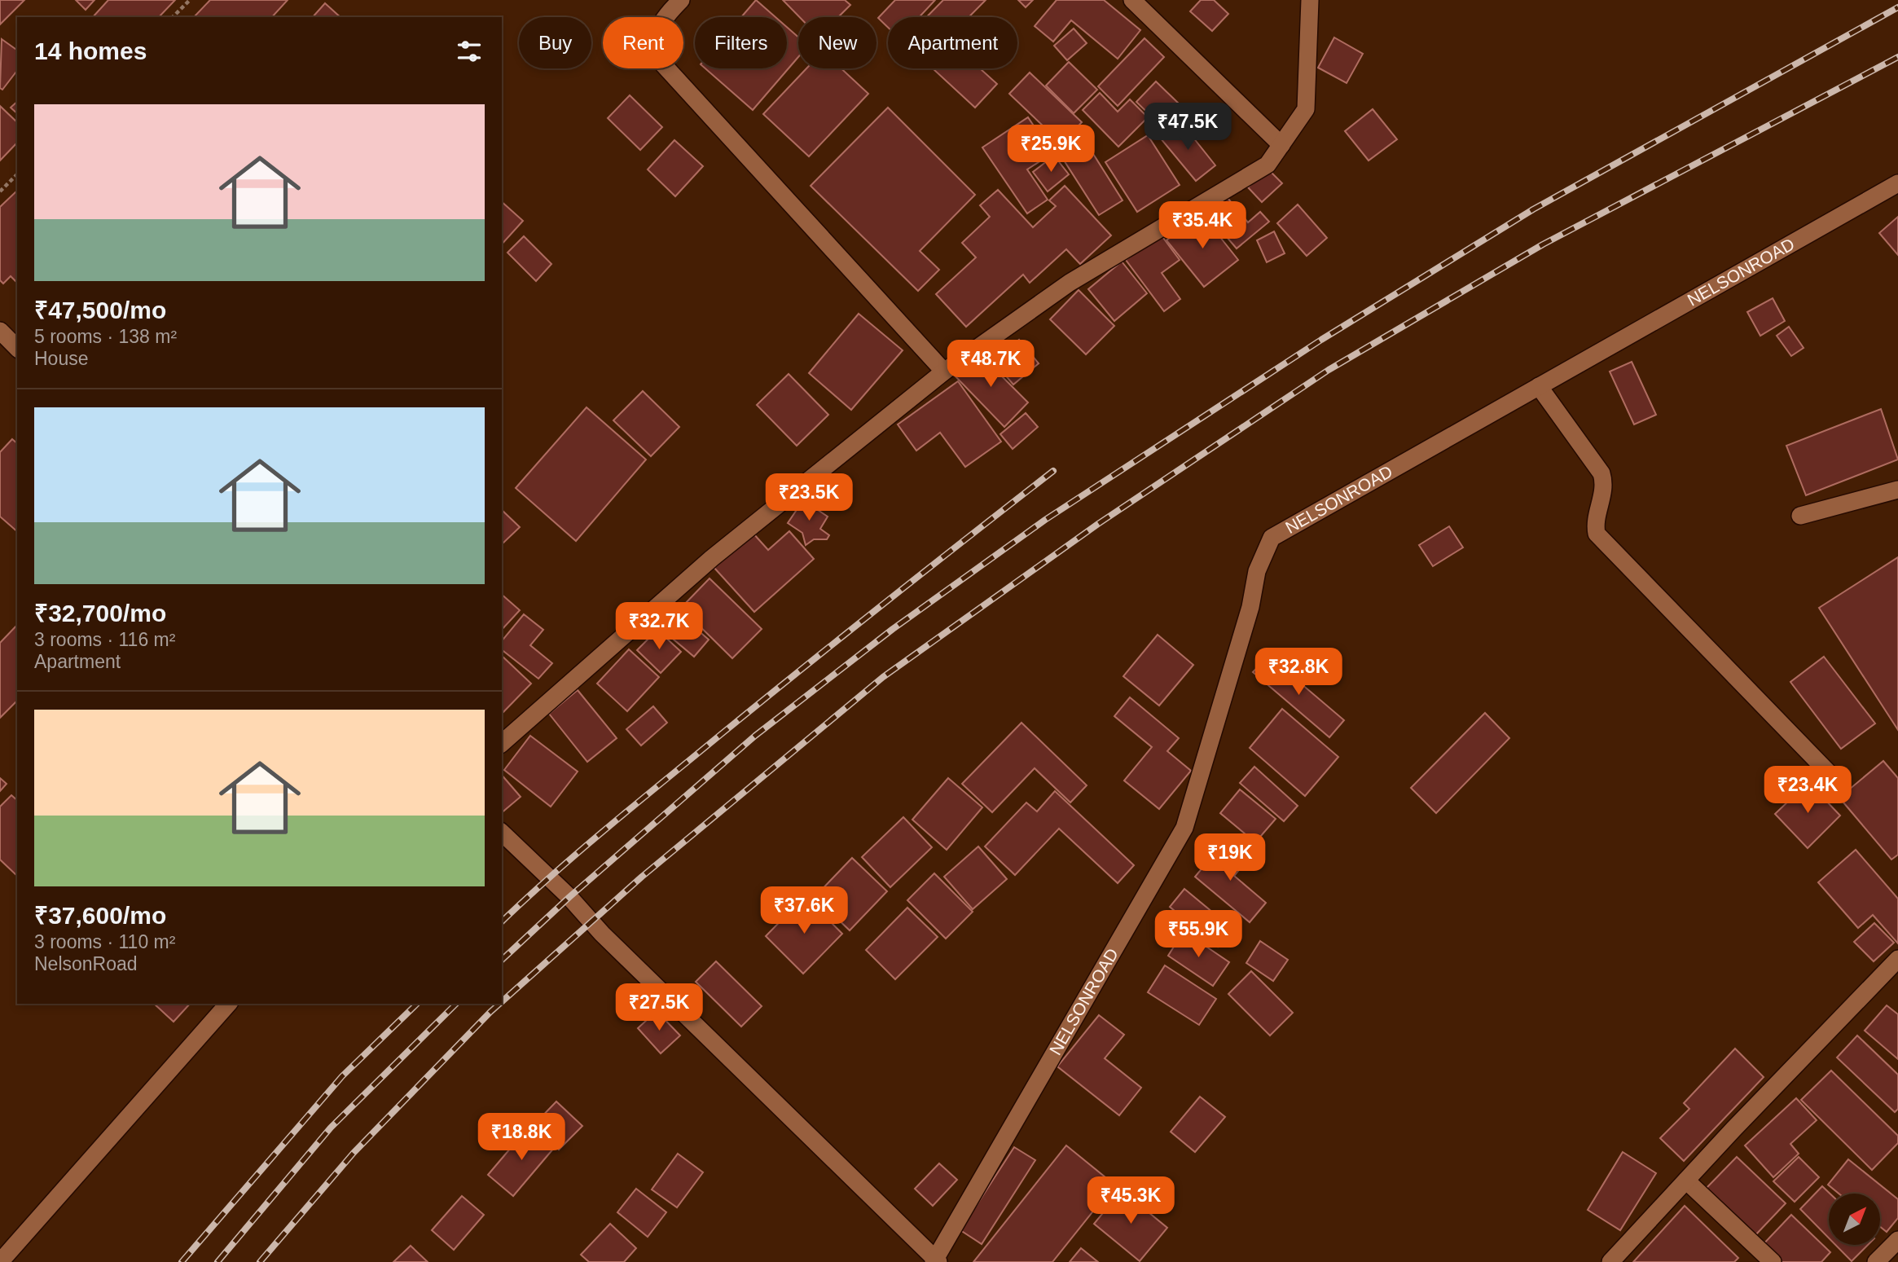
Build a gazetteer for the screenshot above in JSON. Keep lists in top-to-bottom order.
{
  "streets": {
    "street": ["NELSONROAD"]
  },
  "north": "top right",
  "page": {
    "chip": [
      "Buy",
      "Rent",
      "Filters",
      "New",
      "Apartment"
    ],
    "heading": "14 homes",
    "list": [
      {
        "name": "₹47,500/mo",
        "note": "5 rooms · 138 m² · House"
      },
      {
        "name": "₹32,700/mo",
        "note": "3 rooms · 116 m² · Apartment"
      },
      {
        "name": "₹37,600/mo",
        "note": "3 rooms · 110 m² · NelsonRoad"
      }
    ],
    "price": [
      "₹47.5K",
      "₹25.9K",
      "₹35.4K",
      "₹48.7K",
      "₹23.5K",
      "₹32.7K",
      "₹32.8K",
      "₹23.4K",
      "₹19K",
      "₹37.6K",
      "₹55.9K",
      "₹27.5K",
      "₹18.8K",
      "₹45.3K"
    ]
  }
}
